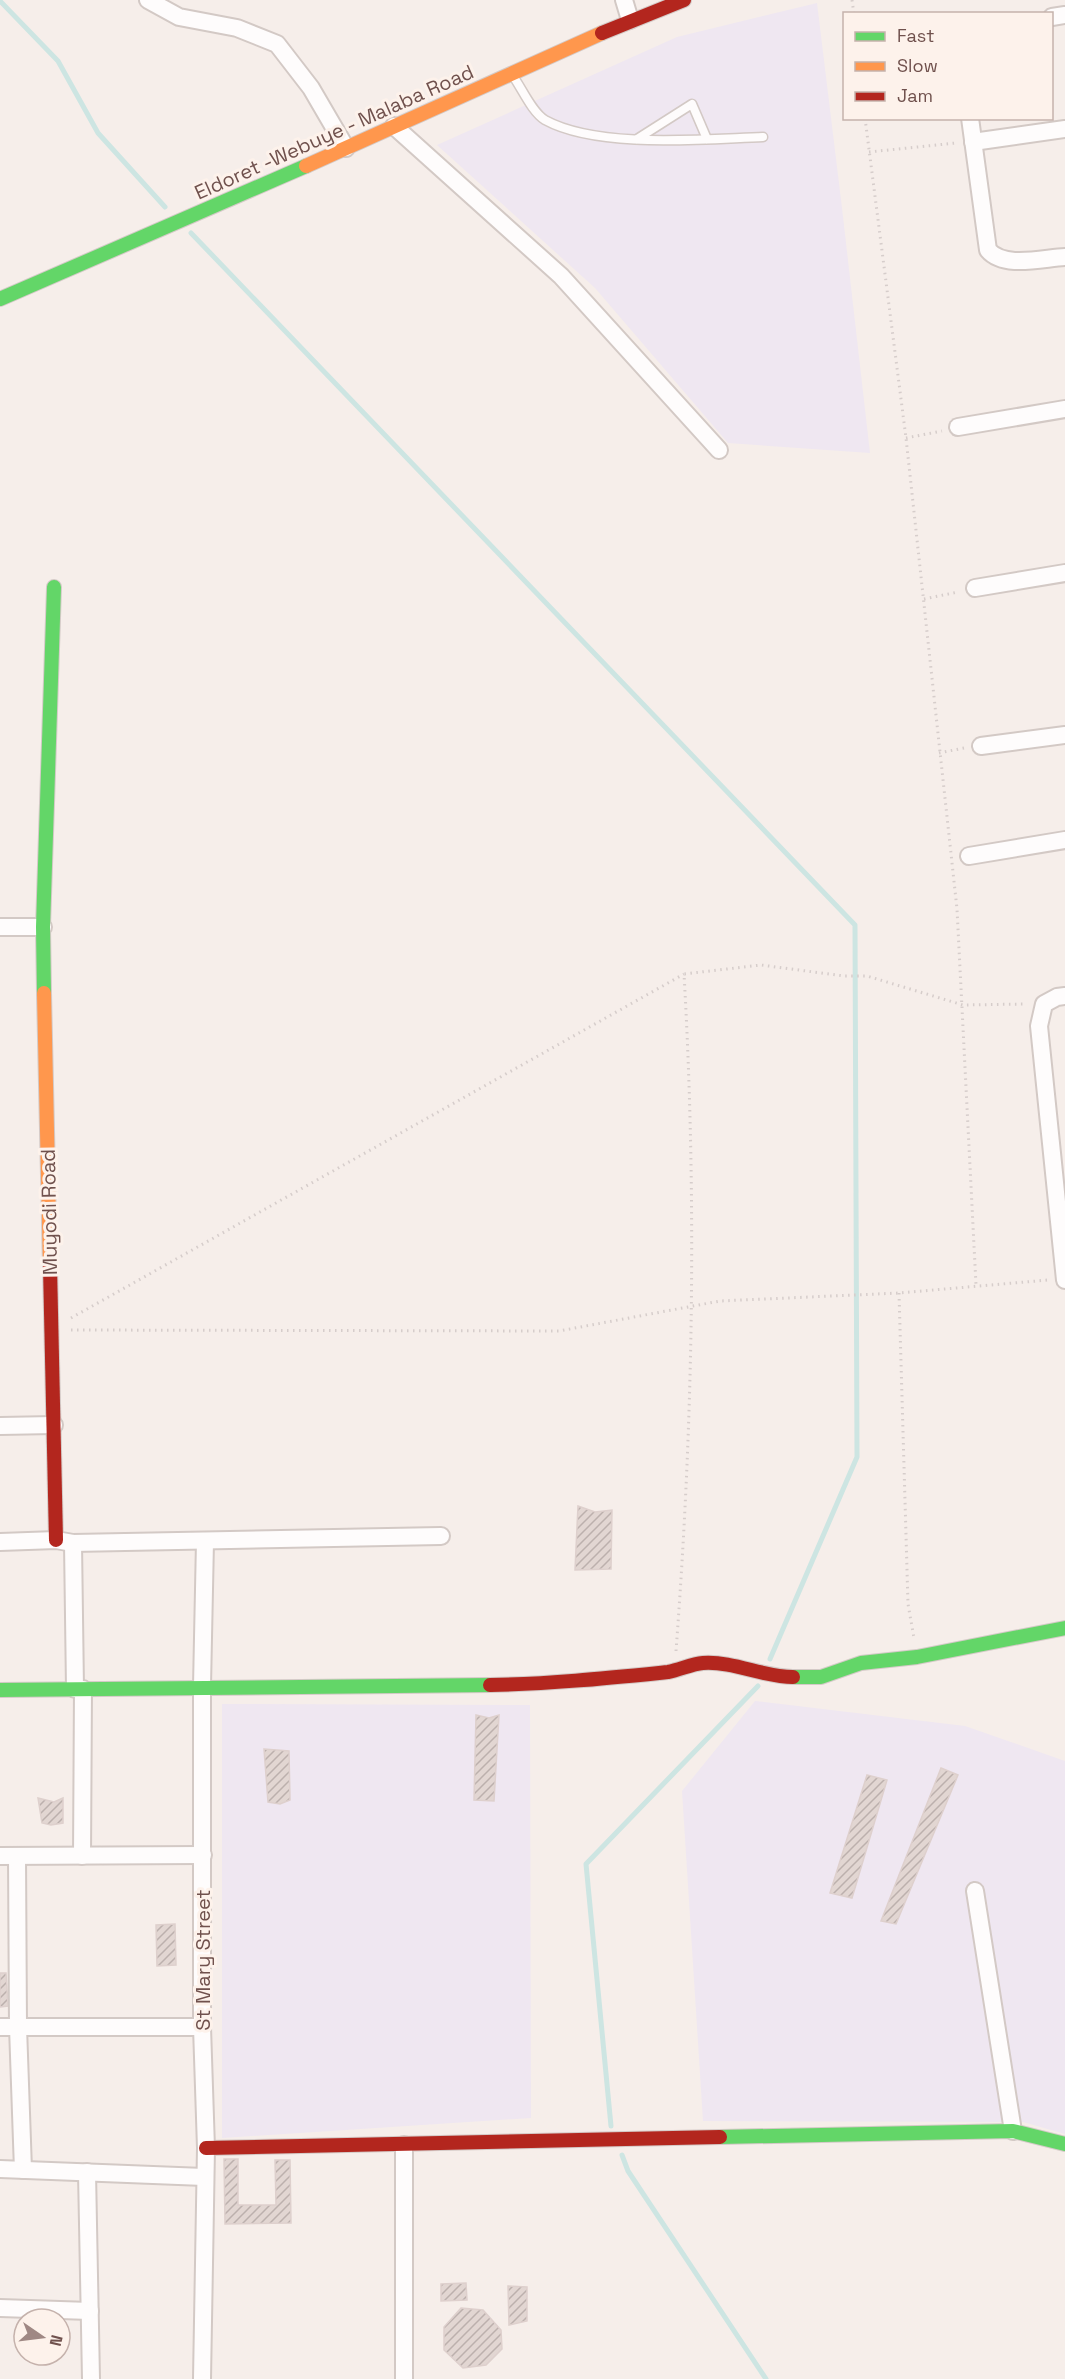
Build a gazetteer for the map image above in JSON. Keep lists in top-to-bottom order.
{
  "streets": {
    "main road": ["Eldoret -Webuye - Malaba Road", "Muyodi Road"],
    "street": ["St Mary Street"]
  },
  "legend": ["Fast", "Slow", "Jam"],
  "north": "right"
}
